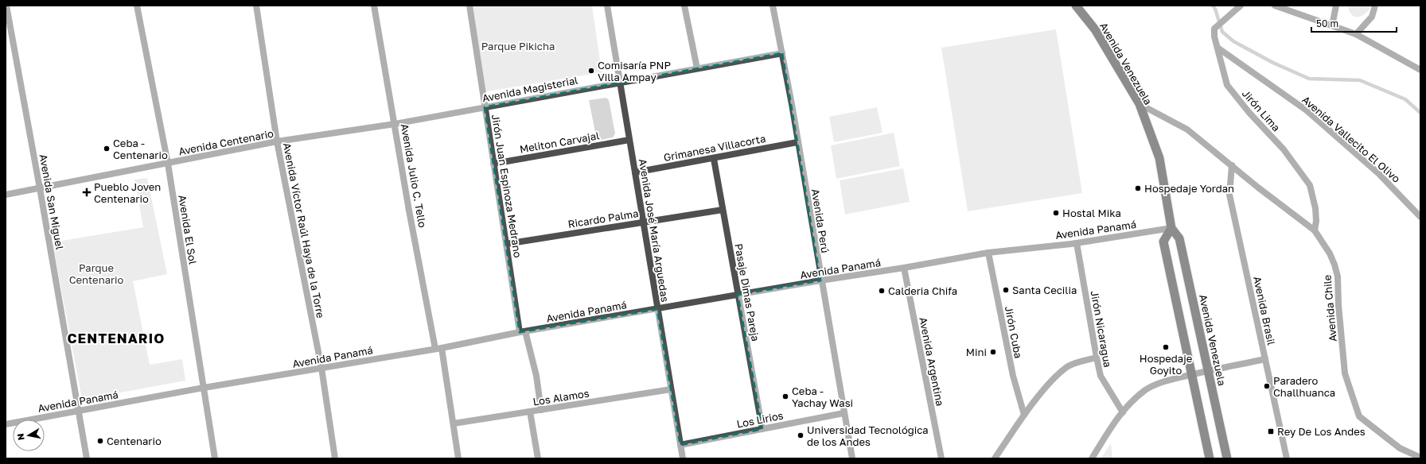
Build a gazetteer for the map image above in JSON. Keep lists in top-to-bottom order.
{
  "streets": {
    "highway": ["Avenida Venezuela"],
    "street": [
      "Avenida Magisterial",
      "Jirón Lima",
      "Avenida Vallecito El Olivo",
      "Avenida Centenario",
      "Meliton Carvajal",
      "Grimanesa Villacorta",
      "Avenida Julio C. Tello",
      "Jirón Juan Espinoza Medrano",
      "Avenida San Miguel",
      "Ricardo Palma",
      "Avenida Perú",
      "Avenida El Sol",
      "Avenida Panamá",
      "Avenida Víctor Raúl Haya de la Torre",
      "Avenida José María Arguedas",
      "Pasaje Dimas Pareja",
      "Avenida Chile",
      "Avenida Brasil",
      "Jirón Nicaragua",
      "Jirón Cuba",
      "Avenida Argentina",
      "Los Alamos",
      "Los Lirios"
    ]
  },
  "crossings": [
    ["Avenida Venezuela", "Avenida Panamá"],
    ["Avenida Venezuela", "Avenida Chile"],
    ["Avenida Magisterial", "Avenida Centenario"],
    ["Avenida Magisterial", "Avenida Julio C. Tello"],
    ["Avenida Magisterial", "Jirón Juan Espinoza Medrano"],
    ["Avenida Magisterial", "Avenida Perú"],
    ["Avenida Magisterial", "Avenida José María Arguedas"],
    ["Jirón Lima", "Avenida Vallecito El Olivo"],
    ["Jirón Lima", "Avenida Chile"],
    ["Avenida Centenario", "Avenida Julio C. Tello"],
    ["Avenida Centenario", "Avenida San Miguel"],
    ["Avenida Centenario", "Avenida El Sol"],
    ["Avenida Centenario", "Avenida Víctor Raúl Haya de la Torre"],
    ["Meliton Carvajal", "Jirón Juan Espinoza Medrano"],
    ["Meliton Carvajal", "Avenida José María Arguedas"],
    ["Grimanesa Villacorta", "Avenida Perú"],
    ["Grimanesa Villacorta", "Avenida José María Arguedas"],
    ["Grimanesa Villacorta", "Pasaje Dimas Pareja"],
    ["Avenida Julio C. Tello", "Avenida Panamá"],
    ["Avenida Julio C. Tello", "Los Alamos"],
    ["Jirón Juan Espinoza Medrano", "Ricardo Palma"],
    ["Jirón Juan Espinoza Medrano", "Avenida Panamá"],
    ["Jirón Juan Espinoza Medrano", "Los Alamos"],
    ["Avenida San Miguel", "Avenida Panamá"],
    ["Ricardo Palma", "Avenida José María Arguedas"],
    ["Ricardo Palma", "Pasaje Dimas Pareja"],
    ["Avenida Perú", "Avenida Panamá"],
    ["Avenida Perú", "Los Lirios"],
    ["Avenida El Sol", "Avenida Panamá"],
    ["Avenida Panamá", "Avenida Víctor Raúl Haya de la Torre"],
    ["Avenida Panamá", "Avenida José María Arguedas"],
    ["Avenida Panamá", "Pasaje Dimas Pareja"],
    ["Avenida Panamá", "Jirón Nicaragua"],
    ["Avenida Panamá", "Jirón Cuba"],
    ["Avenida Panamá", "Avenida Argentina"],
    ["Avenida José María Arguedas", "Los Alamos"],
    ["Avenida José María Arguedas", "Los Lirios"],
    ["Pasaje Dimas Pareja", "Los Lirios"],
    ["Avenida Chile", "Avenida Brasil"]
  ],
  "districts": ["CENTENARIO"],
  "parks": ["Parque Pikicha", "Parque Centenario"],
  "places": {
    "other": [
      "Comisaría PNP Villa Ampay",
      "Ceba - Centenario",
      "Hospedaje Yordan",
      "Hostal Mika",
      "Santa Cecilia",
      "Calderia Chifa",
      "Hospedaje Goyito",
      "Mini",
      "Paradero Challhuanca",
      "Ceba - Yachay Wasi",
      "Universidad Tecnológica de los Andes",
      "Centenario"
    ],
    "health": ["Pueblo Joven Centenario"],
    "transit": ["Rey De Los Andes"]
  },
  "scale_bar": "50 m",
  "north": "left"
}
